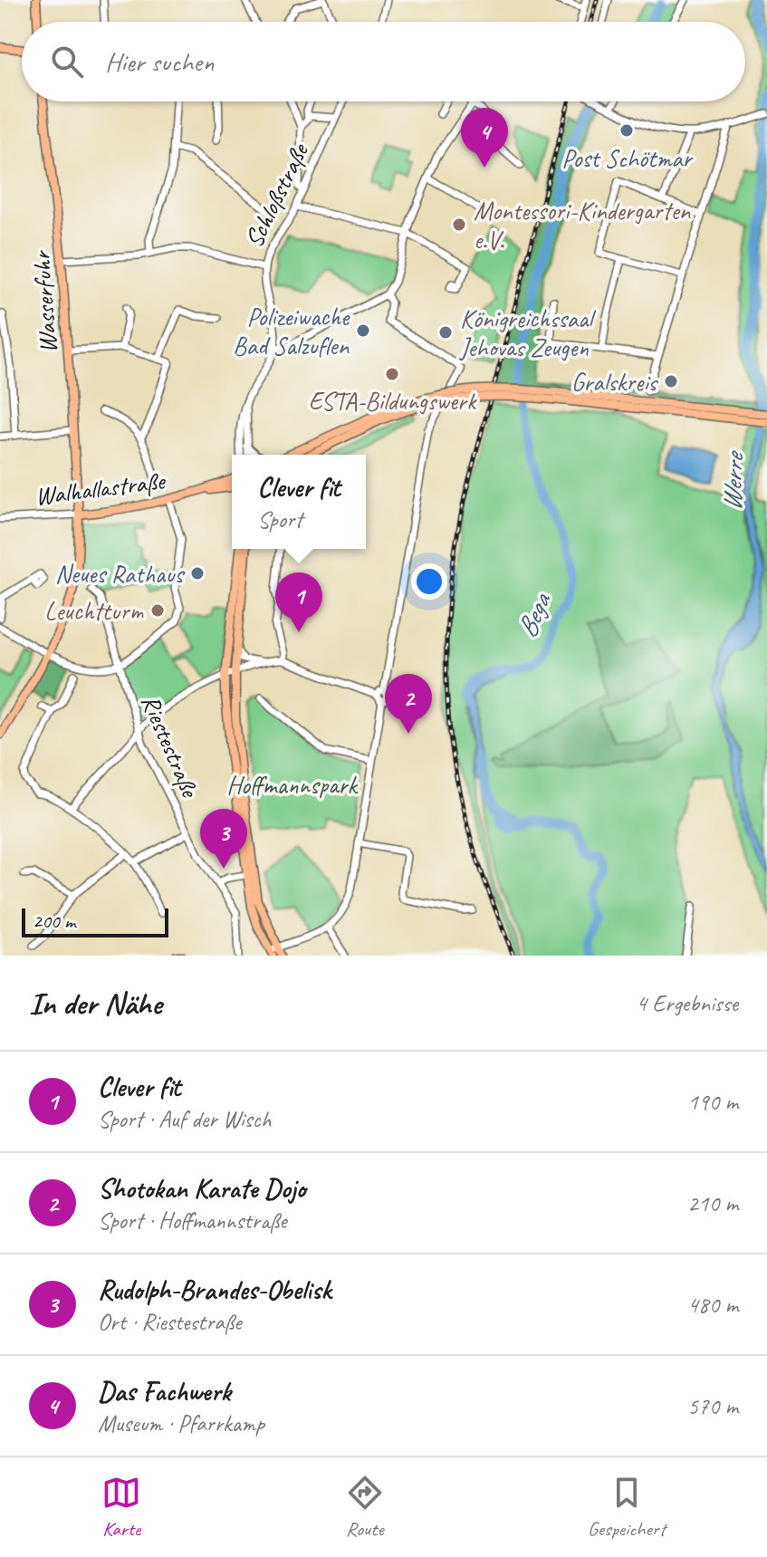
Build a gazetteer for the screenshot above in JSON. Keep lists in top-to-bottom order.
{
  "streets": {
    "main road": ["Wasserfuhr", "Walhallastraße"],
    "street": ["Schloßstraße", "Riestestraße"]
  },
  "crossings": [
    ["Wasserfuhr", "Walhallastraße"]
  ],
  "water": ["Werre", "Bega"],
  "parks": ["Hoffmannspark"],
  "places": [
    "Post Schötmar",
    "Montessori-Kindergarten e.V.",
    "Polizeiwache Bad Salzuflen",
    "Königreichssaal Jehovas Zeugen",
    "ESTA-Bildungswerk",
    "Gralskreis",
    "Neues Rathaus",
    "Leuchtturm"
  ],
  "scale_bar": "200 m",
  "page": {
    "search": "Hier suchen",
    "pins": [
      "4",
      "1",
      "2",
      "3"
    ],
    "popup": ["Clever fit", "Sport"],
    "scale": "200 m",
    "heading": ["In der Nähe", "4 Ergebnisse"],
    "list": [
      {
        "mark": "1",
        "name": "Clever fit",
        "note": "Sport · Auf der Wisch",
        "value": "190 m"
      },
      {
        "mark": "2",
        "name": "Shotokan Karate Dojo",
        "note": "Sport · Hoffmannstraße",
        "value": "210 m"
      },
      {
        "mark": "3",
        "name": "Rudolph-Brandes-Obelisk",
        "note": "Ort · Riestestraße",
        "value": "480 m"
      },
      {
        "mark": "4",
        "name": "Das Fachwerk",
        "note": "Museum · Pfarrkamp",
        "value": "570 m"
      }
    ],
    "nav": ["Karte", "Route", "Gespeichert"]
  }
}
